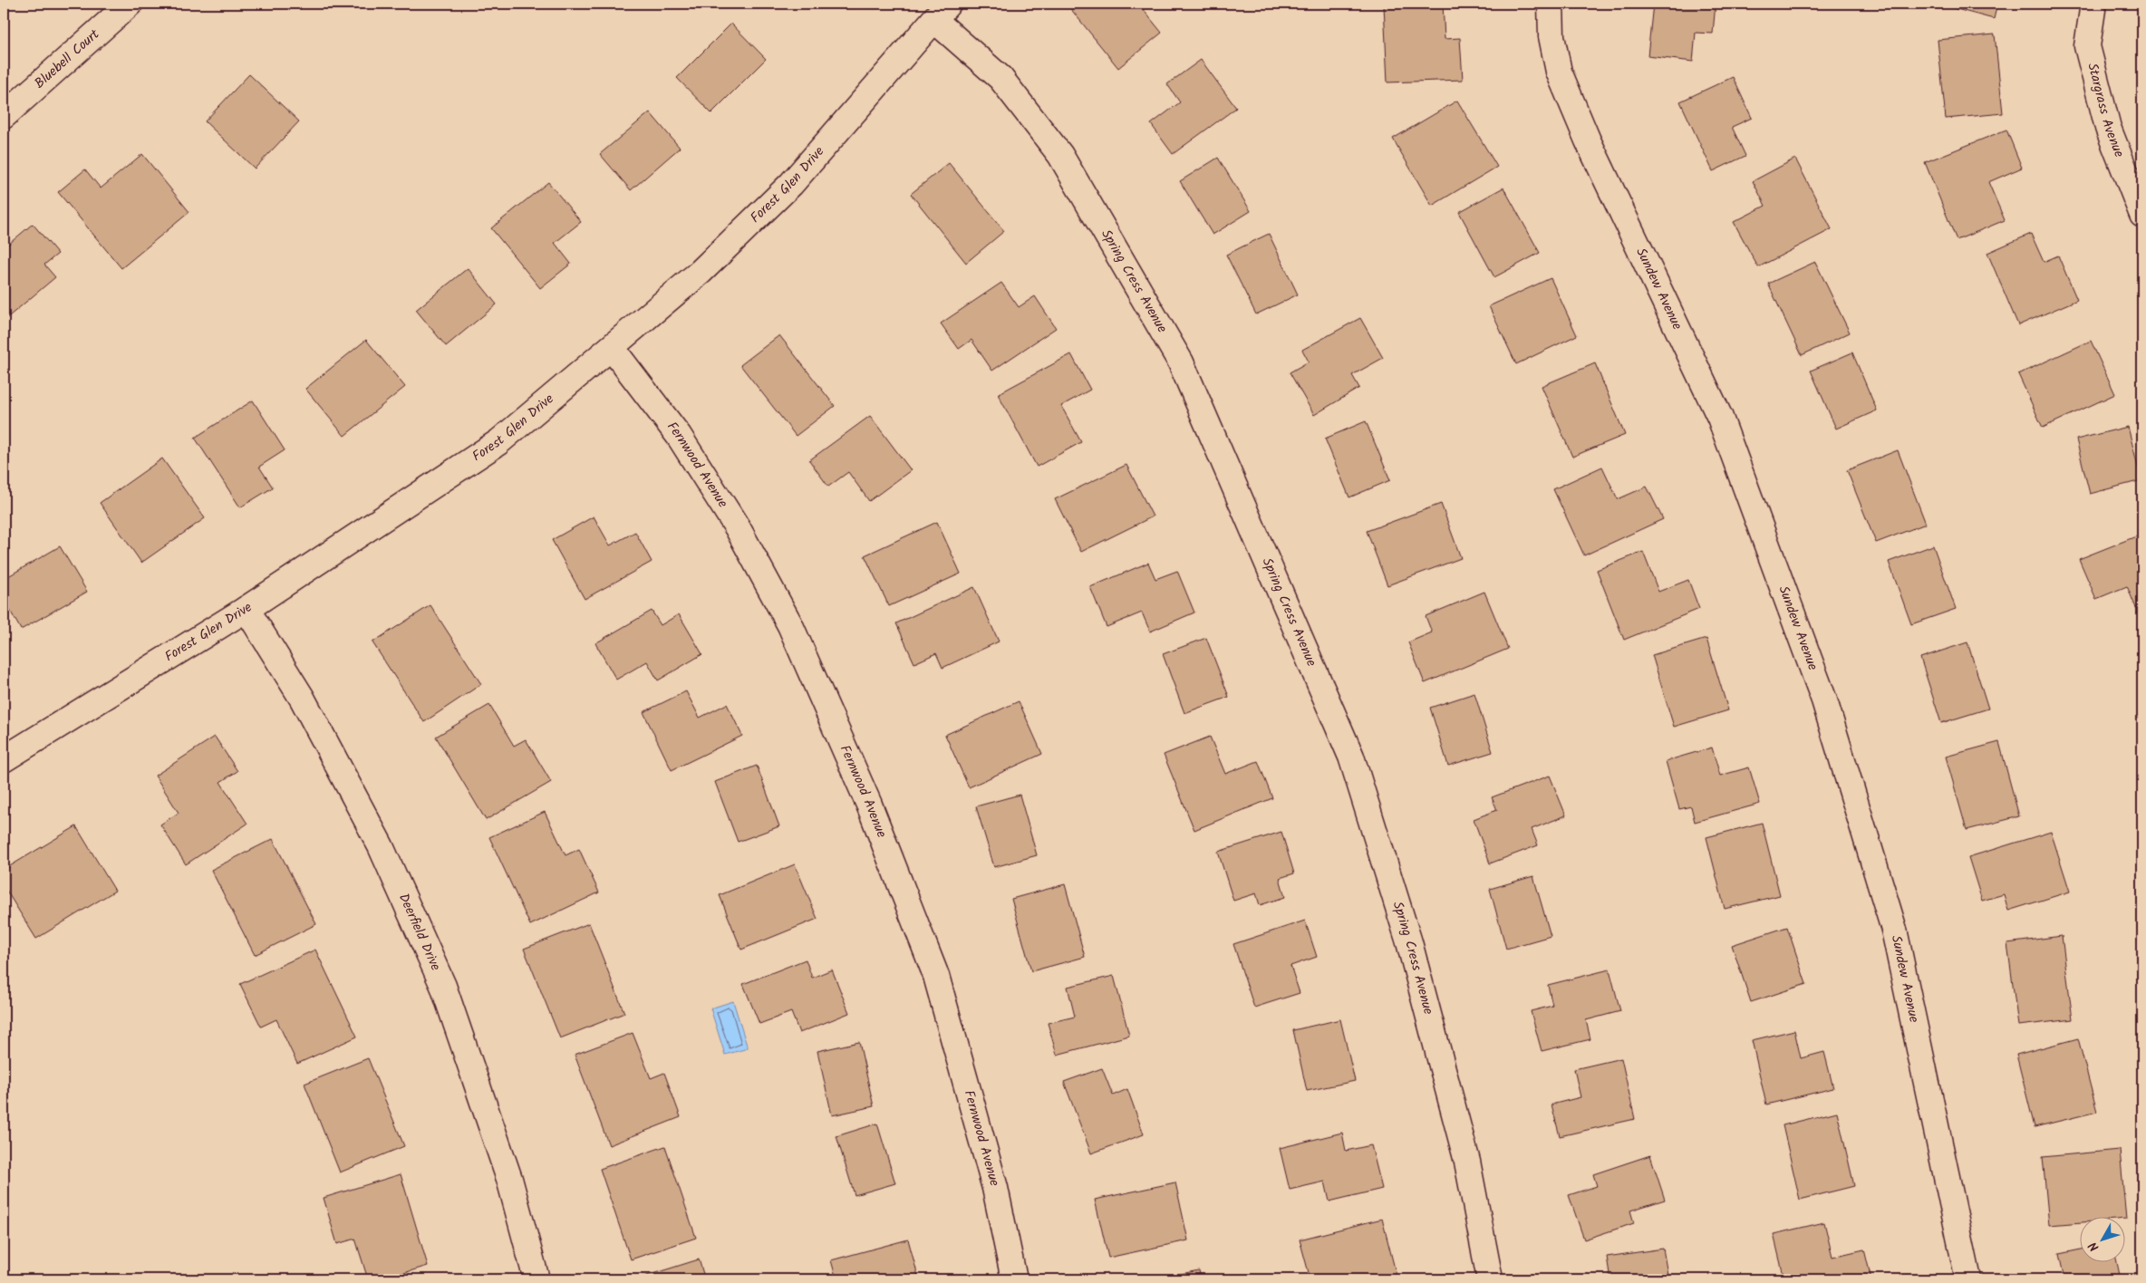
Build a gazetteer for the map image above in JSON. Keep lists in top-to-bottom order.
{
  "streets": {
    "street": [
      "Bluebell Court",
      "Stargrass Avenue",
      "Forest Glen Drive",
      "Spring Cress Avenue",
      "Sundew Avenue",
      "Fernwood Avenue",
      "Deerfield Drive"
    ]
  },
  "crossings": [
    ["Forest Glen Drive", "Spring Cress Avenue"],
    ["Forest Glen Drive", "Fernwood Avenue"],
    ["Forest Glen Drive", "Deerfield Drive"]
  ],
  "north": "bottom left"
}
